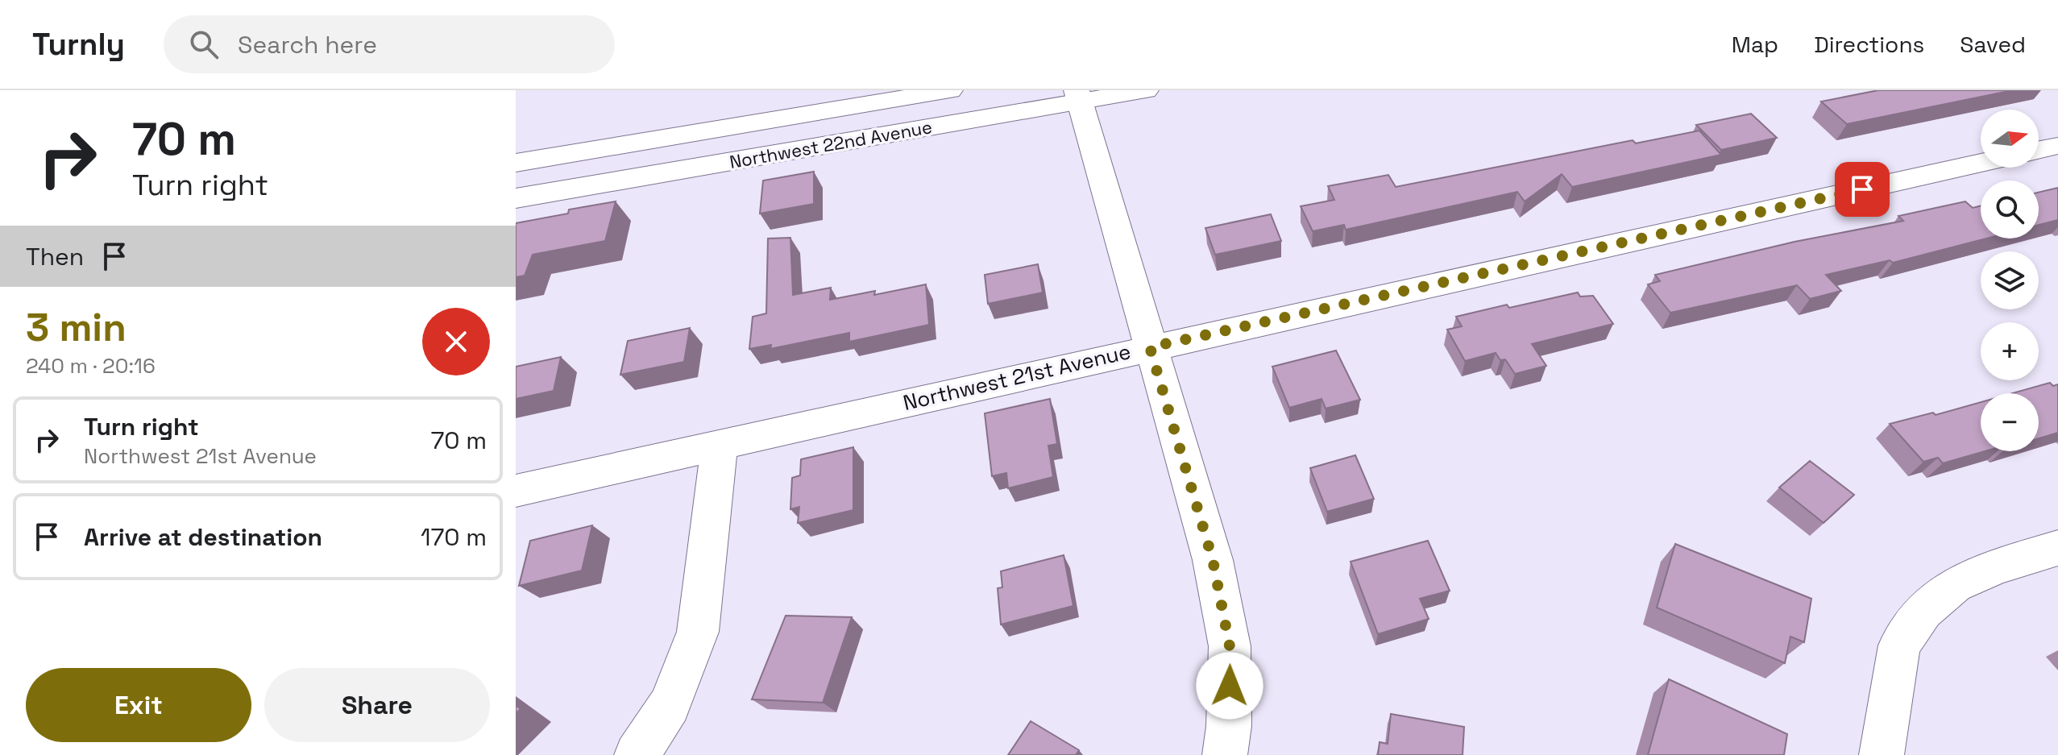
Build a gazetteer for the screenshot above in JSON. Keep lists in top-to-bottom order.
{
  "streets": {
    "street": ["Northwest 22nd Avenue", "Northwest 21st Avenue"]
  },
  "north": "right",
  "page": {
    "header": "Turnly",
    "search": "Search here",
    "nav": ["Map", "Directions", "Saved"],
    "turn": ["70 m", "Turn right"],
    "map_buttons": ["+", "−"],
    "then": "Then",
    "heading": ["3 min", "240 m · 20:16"],
    "list": [
      {
        "name": "Turn right",
        "note": "Northwest 21st Avenue",
        "value": "70 m"
      },
      {
        "name": "Arrive at destination",
        "value": "170 m"
      }
    ],
    "buttons": ["Exit", "Share"]
  }
}
